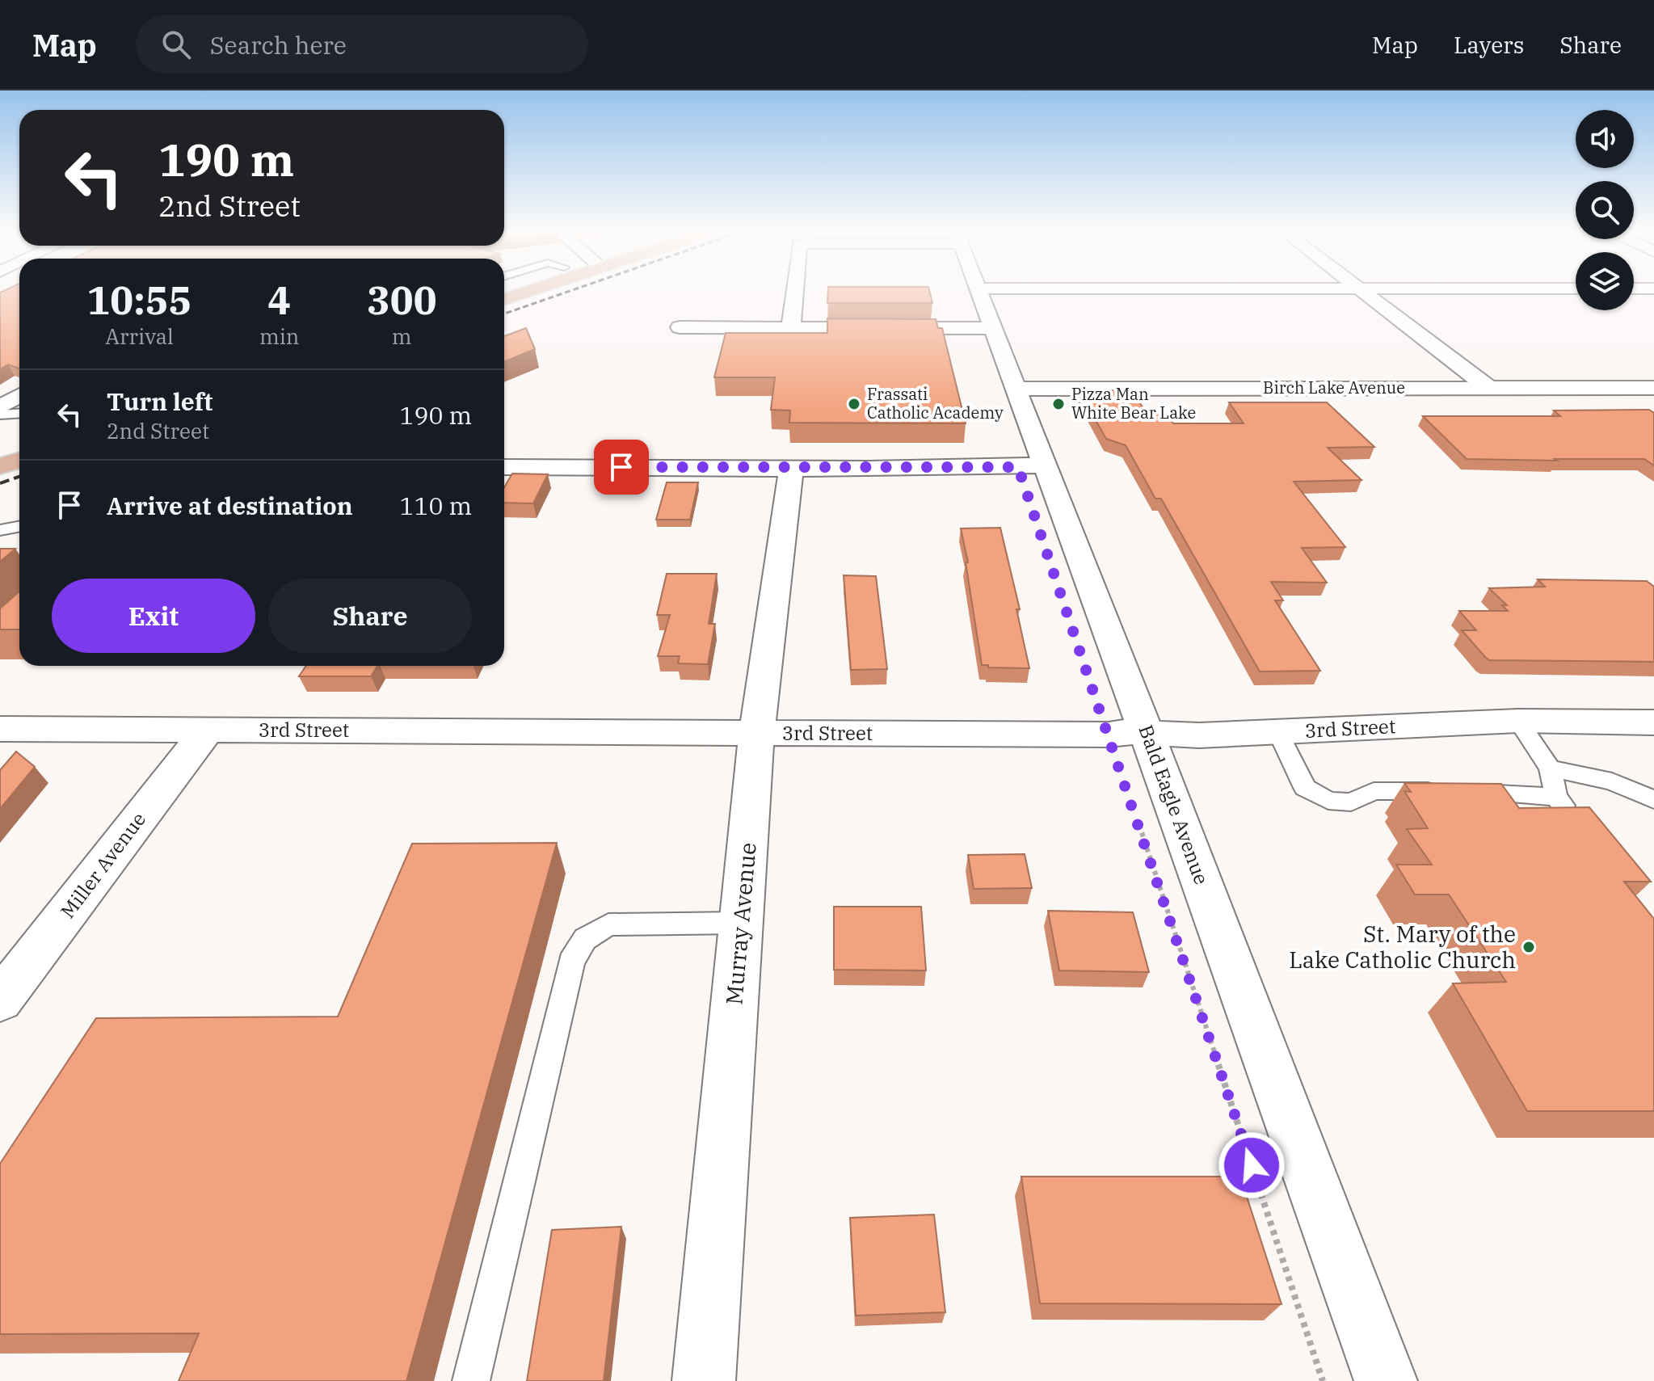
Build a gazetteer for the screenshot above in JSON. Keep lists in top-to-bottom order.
{
  "streets": {
    "street": [
      "Birch Lake Avenue",
      "3rd Street",
      "Bald Eagle Avenue",
      "Miller Avenue",
      "Murray Avenue"
    ]
  },
  "crossings": [
    ["Birch Lake Avenue", "Bald Eagle Avenue"],
    ["3rd Street", "Bald Eagle Avenue"],
    ["3rd Street", "Miller Avenue"],
    ["3rd Street", "Murray Avenue"]
  ],
  "places": ["Frassati Catholic Academy", "Pizza Man White Bear Lake", "St. Mary of the Lake Catholic Church"],
  "page": {
    "header": "Map",
    "search": "Search here",
    "nav": ["Map", "Layers", "Share"],
    "turn": ["190 m", "2nd Street"],
    "eta": [
      "10:55",
      "Arrival",
      "4",
      "min",
      "300",
      "m"
    ],
    "list": [
      {
        "name": "Turn left",
        "note": "2nd Street",
        "value": "190 m"
      },
      {
        "name": "Arrive at destination",
        "value": "110 m"
      }
    ],
    "buttons": ["Exit", "Share"]
  }
}
